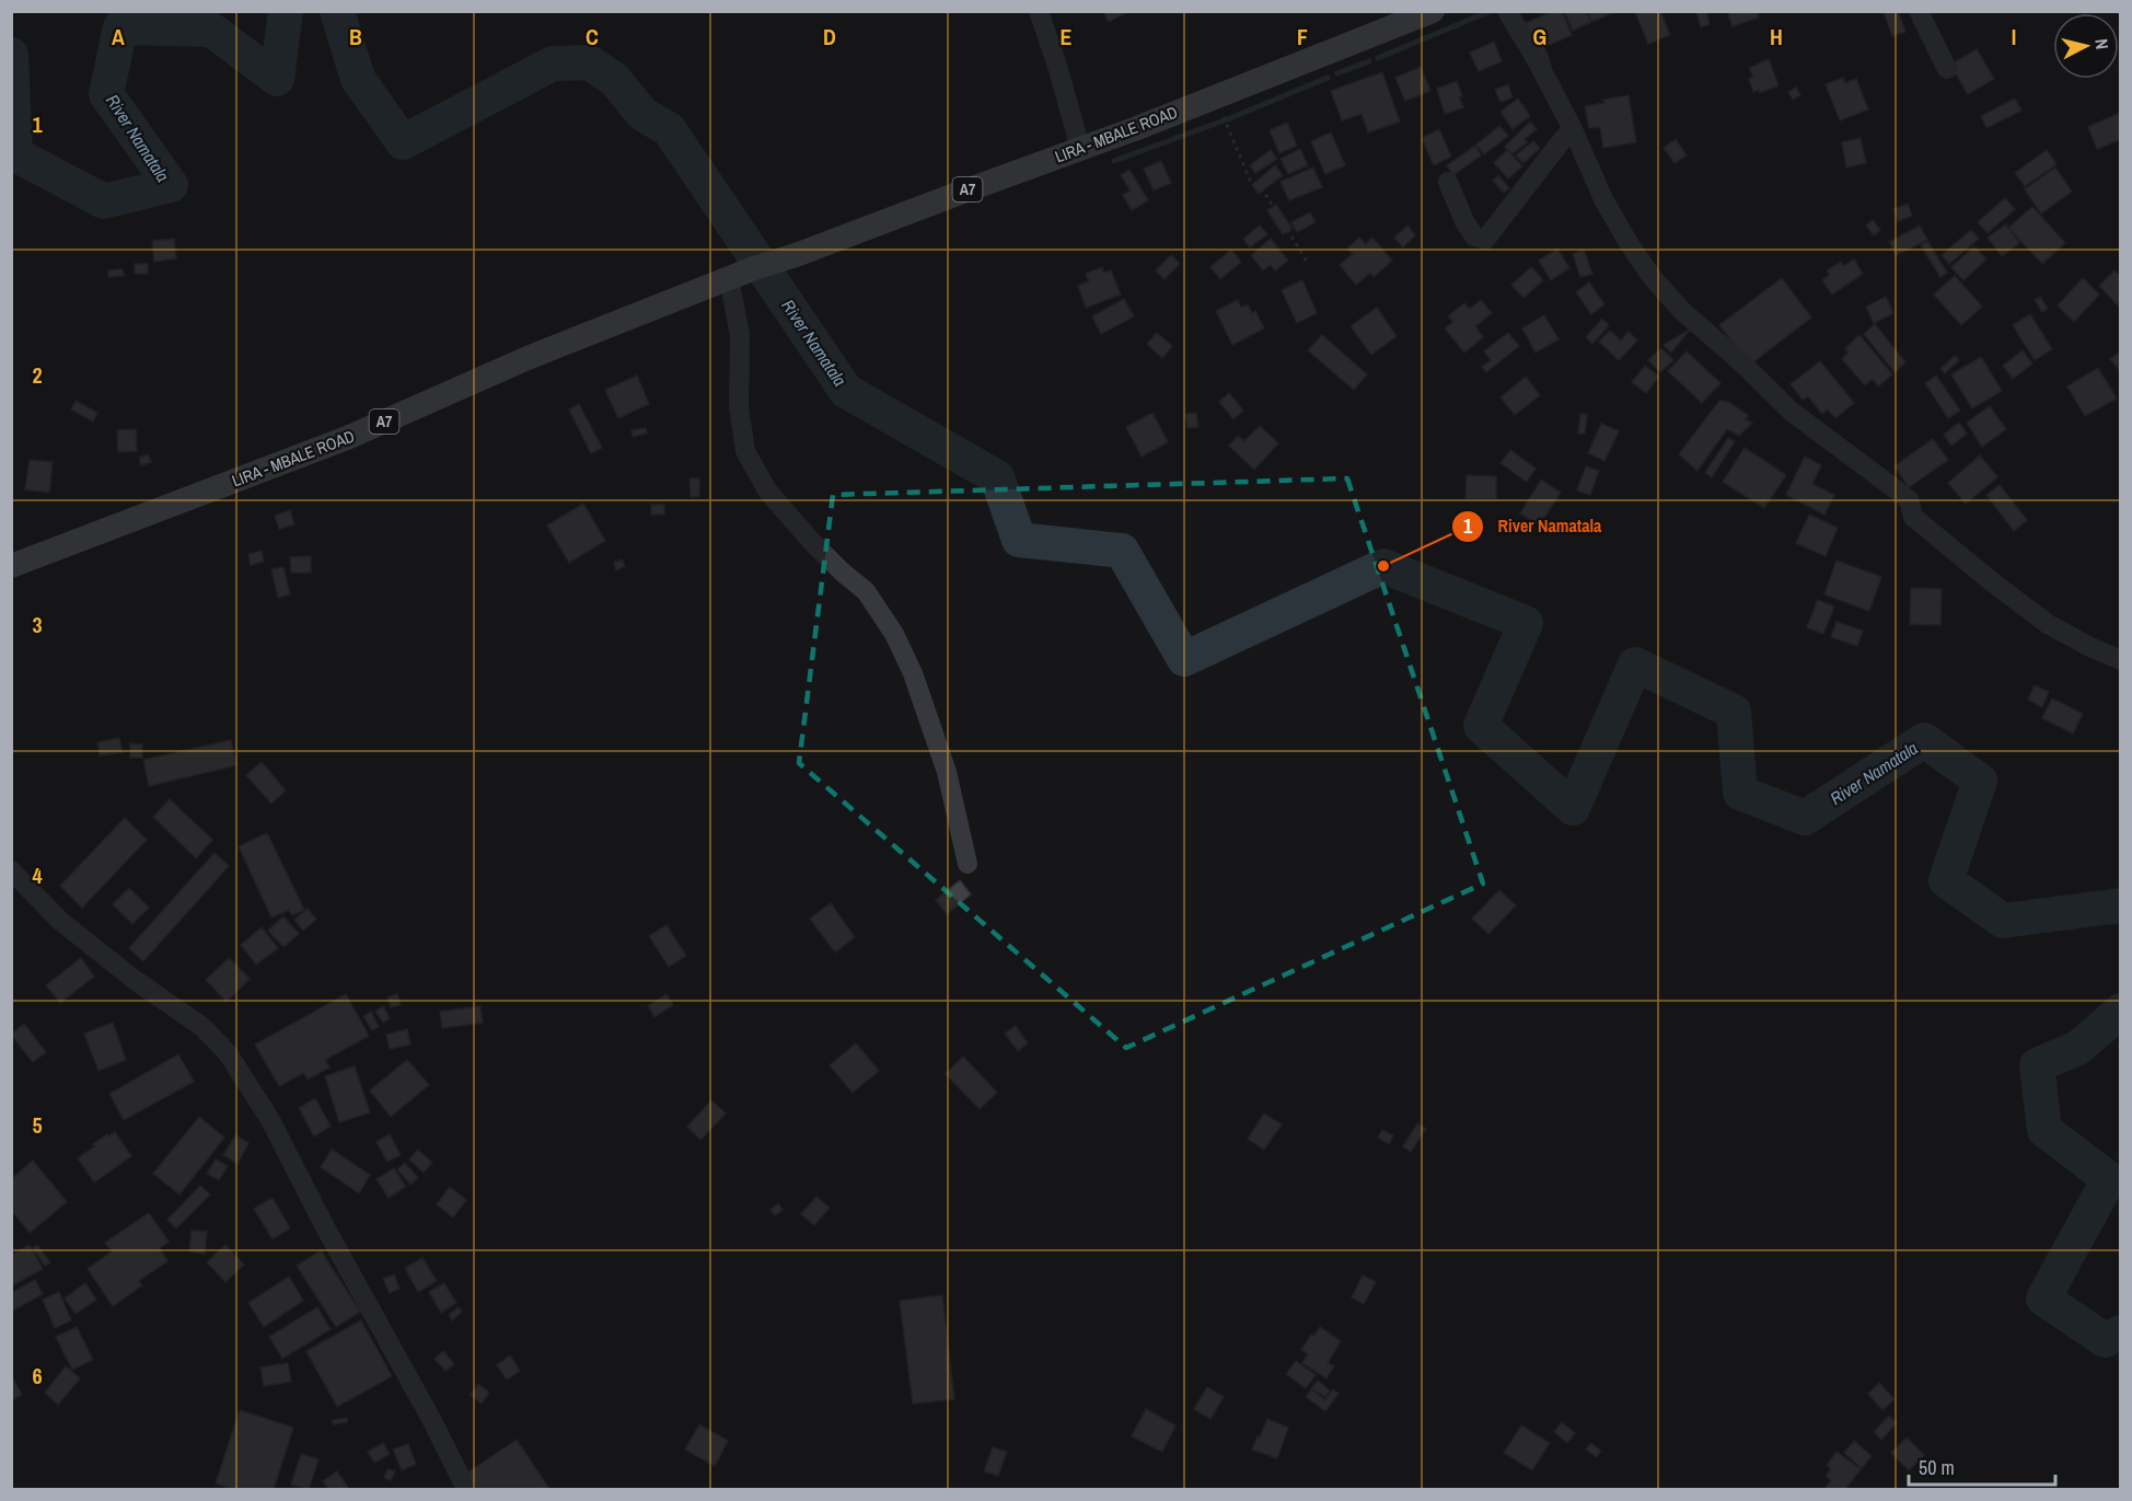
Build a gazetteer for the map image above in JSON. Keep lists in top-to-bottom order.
{
  "streets": {
    "main road": ["LIRA - MBALE ROAD", "A7"]
  },
  "water": ["River Namatala"],
  "places": ["River Namatala"],
  "scale_bar": "50 m",
  "north": "right",
  "grid": {
    "columns": [
      "A",
      "B",
      "C",
      "D",
      "E",
      "F",
      "G",
      "H",
      "I"
    ],
    "rows": [
      "1",
      "2",
      "3",
      "4",
      "5",
      "6"
    ]
  }
}
